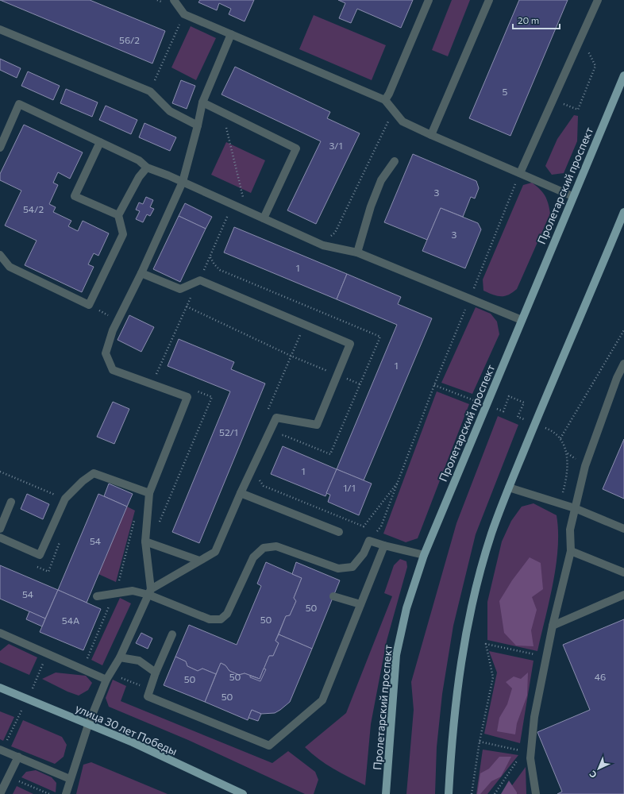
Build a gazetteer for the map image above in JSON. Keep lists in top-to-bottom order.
{
  "streets": {
    "main road": ["Пролетарский проспект", "улица 30 лет Победы"]
  },
  "house_numbers": [
    "56/2",
    "5",
    "3/1",
    "3",
    "54/2",
    "3",
    "1",
    "1",
    "52/1",
    "1",
    "1/1",
    "54",
    "54",
    "50",
    "50",
    "54А",
    "50",
    "46",
    "50",
    "50"
  ],
  "scale_bar": "20 m",
  "north": "bottom left"
}
